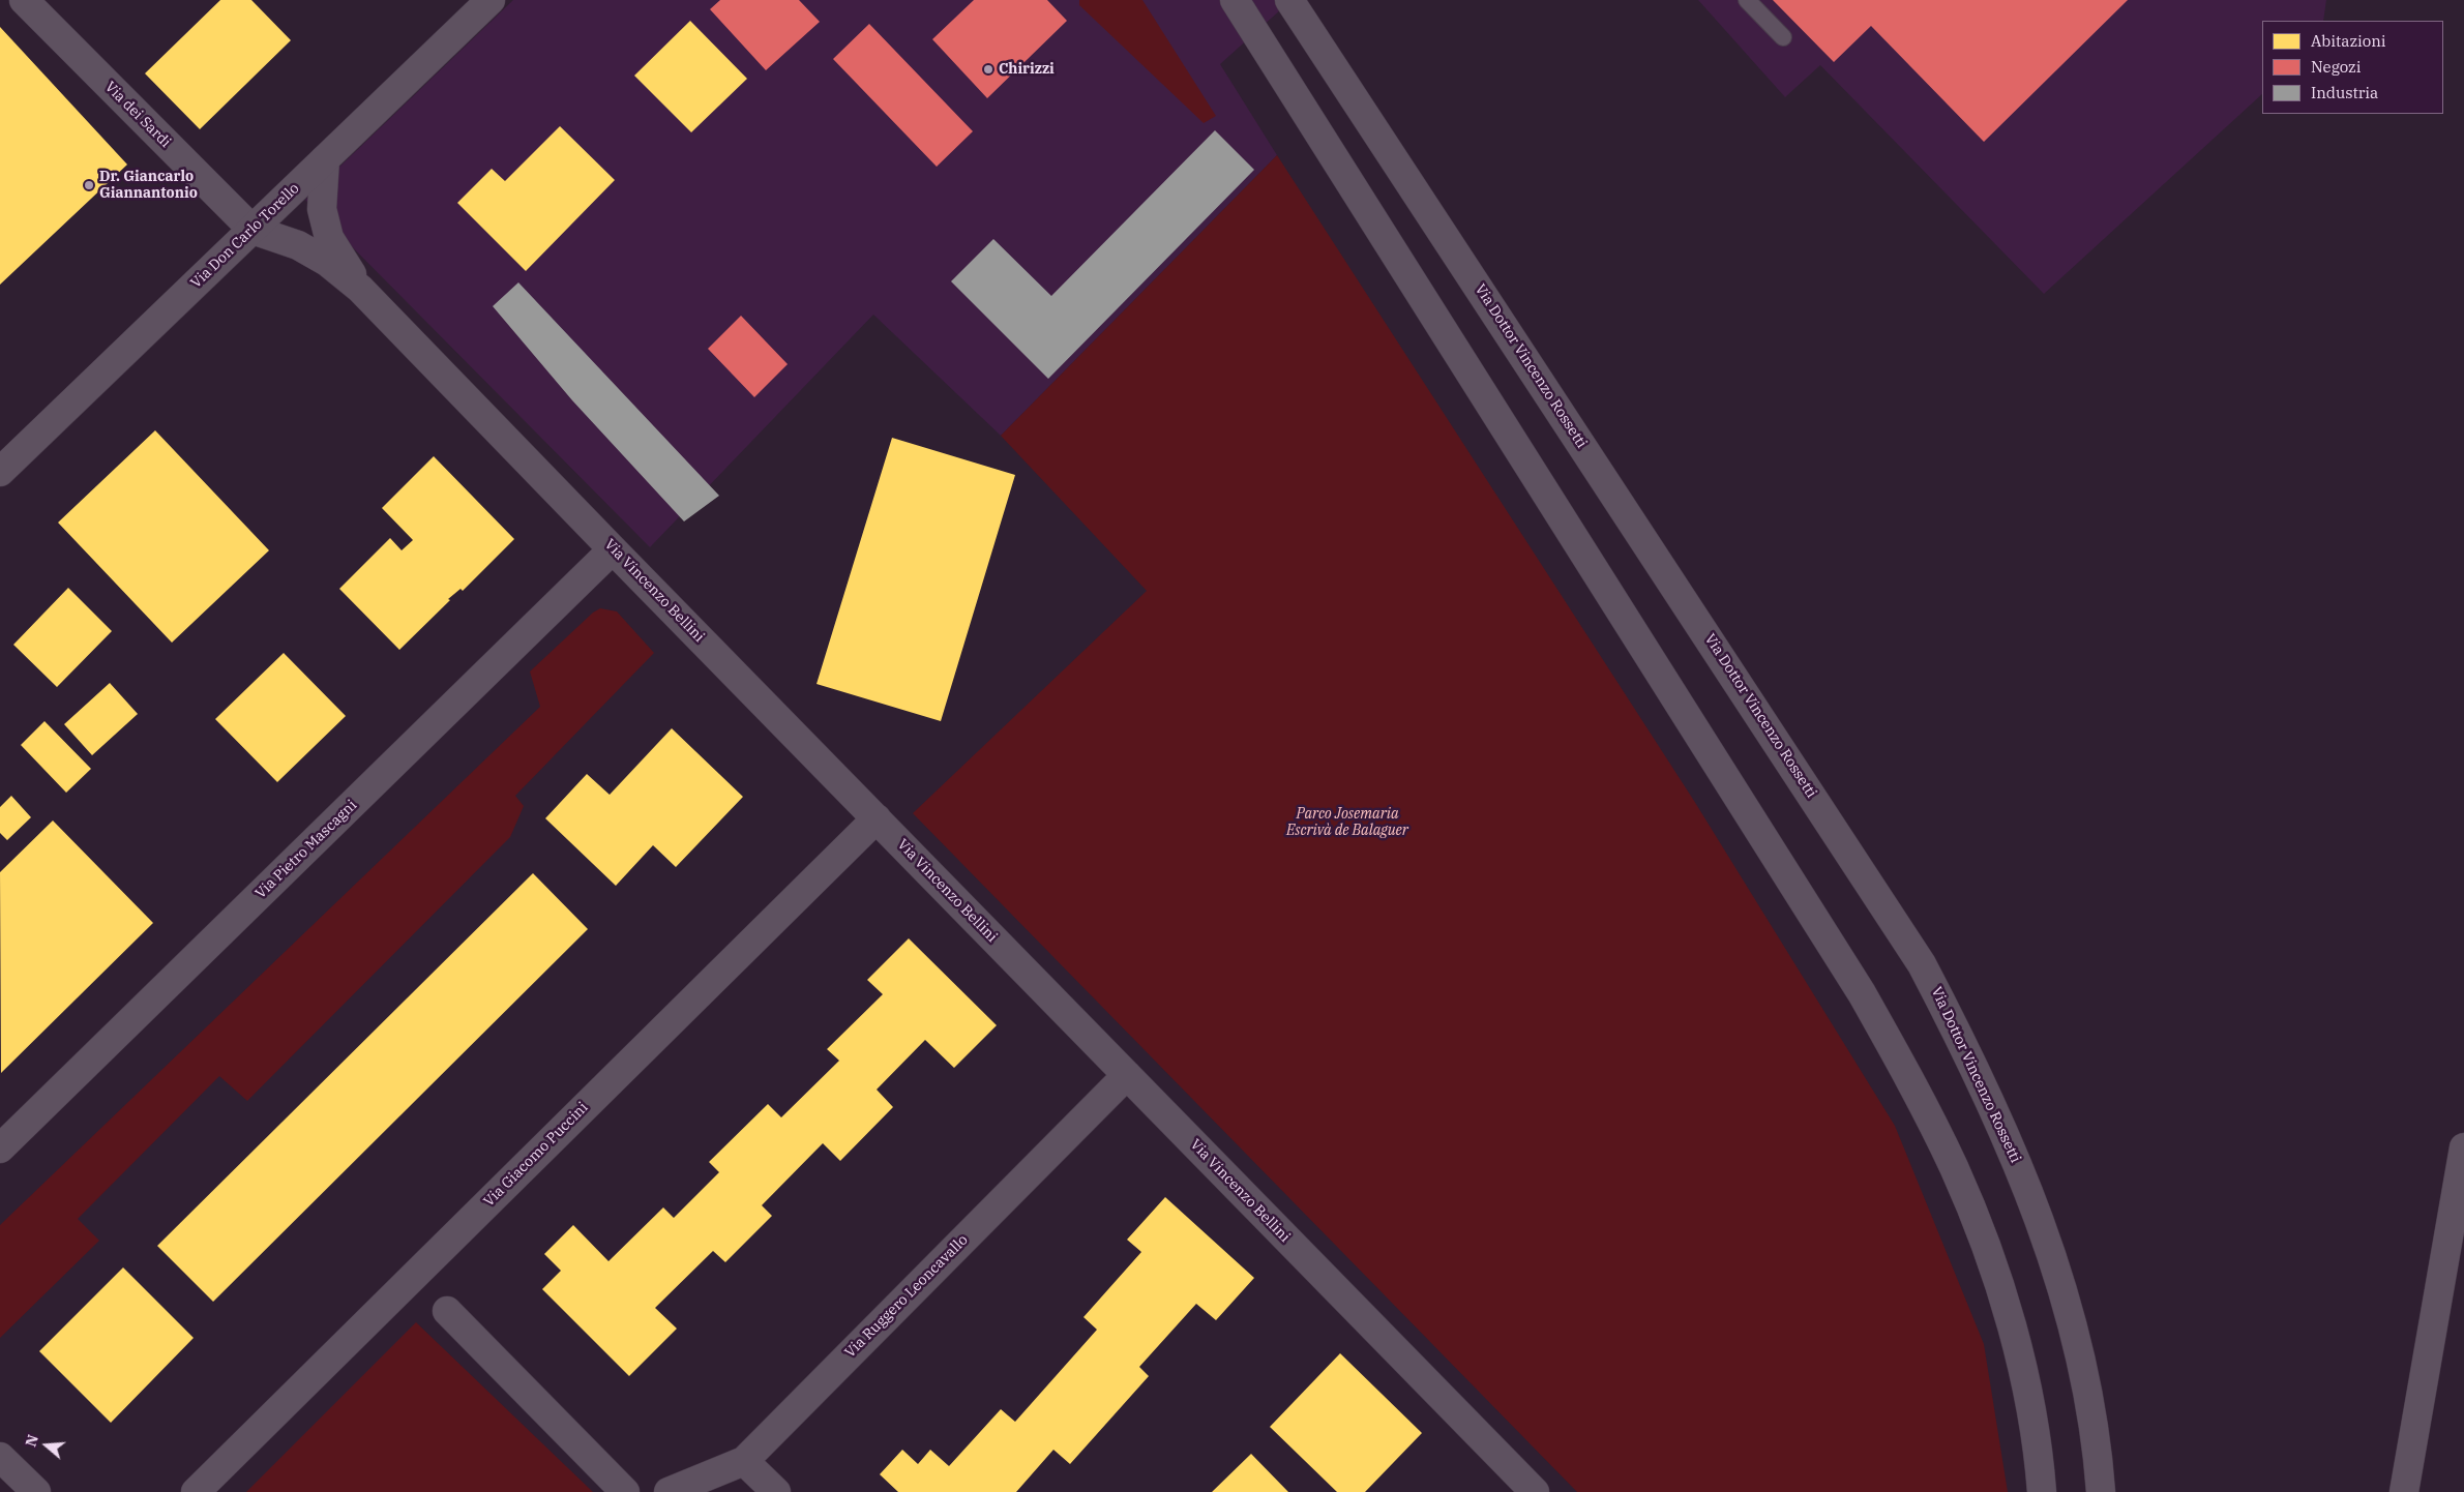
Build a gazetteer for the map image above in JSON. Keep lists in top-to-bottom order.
{
  "streets": {
    "street": [
      "Via dei Sardi",
      "Via Don Carlo Torello",
      "Via Dottor Vincenzo Rossetti",
      "Via Vincenzo Bellini",
      "Via Pietro Mascagni",
      "Via Giacomo Puccini",
      "Via Ruggero Leoncavallo"
    ]
  },
  "crossings": [
    ["Via dei Sardi", "Via Don Carlo Torello"],
    ["Via dei Sardi", "Via Vincenzo Bellini"],
    ["Via Don Carlo Torello", "Via Vincenzo Bellini"],
    ["Via Vincenzo Bellini", "Via Pietro Mascagni"],
    ["Via Vincenzo Bellini", "Via Giacomo Puccini"],
    ["Via Vincenzo Bellini", "Via Ruggero Leoncavallo"]
  ],
  "parks": ["Parco Josemaria Escrivà de Balaguer"],
  "places": ["Chirizzi", "Dr. Giancarlo Giannantonio"],
  "legend": ["Abitazioni", "Negozi", "Industria"],
  "north": "left"
}
